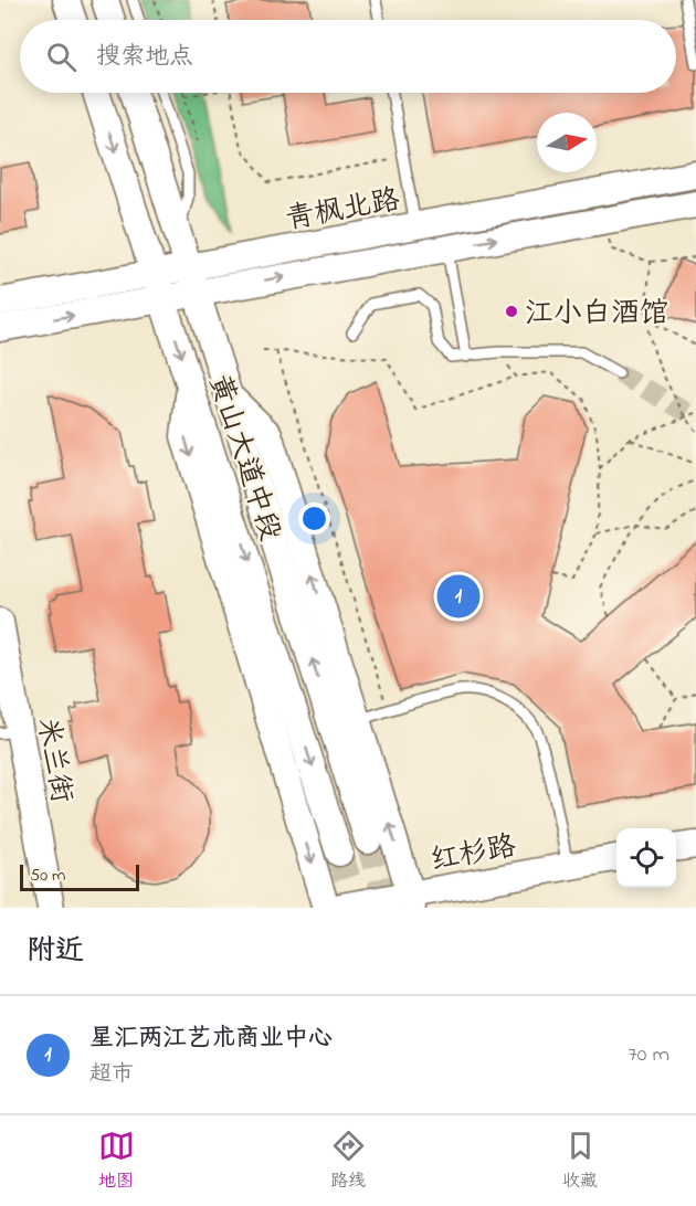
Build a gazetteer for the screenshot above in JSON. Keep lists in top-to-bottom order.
{
  "streets": {
    "main road": [
      "青枫北路",
      "黄山大道中段",
      "米兰街",
      "红杉路"
    ]
  },
  "crossings": [
    ["青枫北路", "黄山大道中段"]
  ],
  "places": ["江小白酒馆"],
  "scale_bar": "50 m",
  "north": "right",
  "page": {
    "search": "搜索地点",
    "pins": "1",
    "scale": "50 m",
    "heading": "附近",
    "list": [
      {
        "mark": "1",
        "name": "星汇两江艺术商业中心",
        "note": "超市",
        "value": "70 m"
      }
    ],
    "nav": ["地图", "路线", "收藏"]
  }
}
